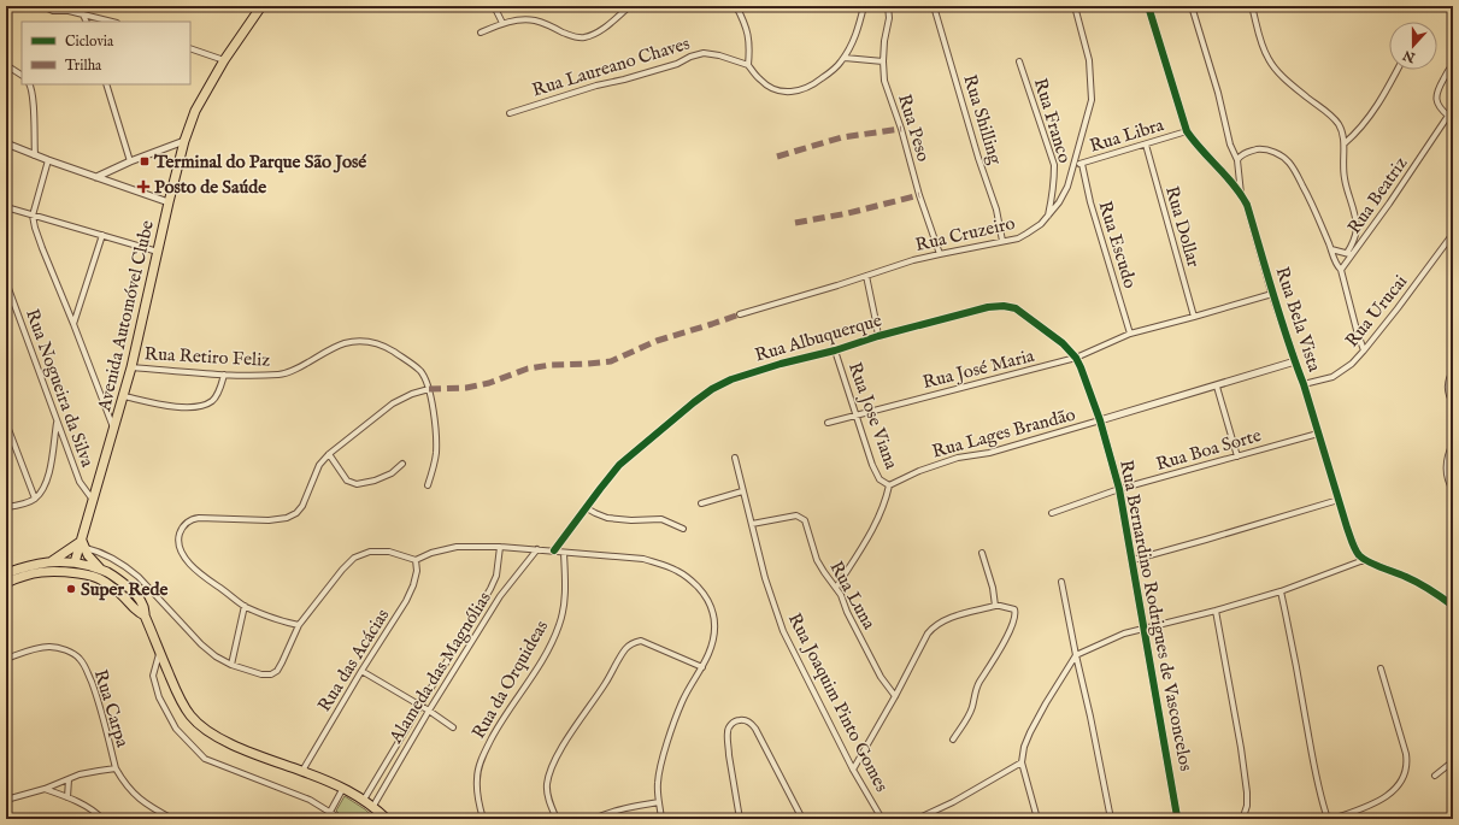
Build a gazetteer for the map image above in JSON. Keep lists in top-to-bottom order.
{
  "streets": {
    "main road": ["Avenida Automóvel Clube"],
    "street": [
      "Rua Laureano Chaves",
      "Rua Shilling",
      "Rua Franco",
      "Rua Peso",
      "Rua Libra",
      "Rua Beatriz",
      "Rua Dollar",
      "Rua Cruzeiro",
      "Rua Escudo",
      "Rua Urucai",
      "Rua Bela Vista",
      "Rua Albuquerque",
      "Rua Retiro Feliz",
      "Rua José Maria",
      "Rua Nogueira da Silva",
      "Rua Jose Viana",
      "Rua Lages Brandão",
      "Rua Boa Sorte",
      "Rua Luna",
      "Rua Bernardino Rodrigues de Vasconcelos",
      "Rua das Acácias",
      "Alameda das Magnólias",
      "Rua da Orquideas",
      "Rua Joaquim Pinto Gomes",
      "Rua Carpa"
    ]
  },
  "crossings": [
    ["Rua Shilling", "Rua Cruzeiro"],
    ["Rua Franco", "Rua Cruzeiro"],
    ["Rua Peso", "Rua Cruzeiro"],
    ["Rua Libra", "Rua Dollar"],
    ["Rua Libra", "Rua Cruzeiro"],
    ["Rua Libra", "Rua Escudo"],
    ["Rua Libra", "Rua Bela Vista"],
    ["Rua Dollar", "Rua José Maria"],
    ["Rua Escudo", "Rua José Maria"],
    ["Rua Urucai", "Rua Bela Vista"],
    ["Avenida Automóvel Clube", "Rua Retiro Feliz"],
    ["Avenida Automóvel Clube", "Rua Nogueira da Silva"],
    ["Rua Bela Vista", "Rua José Maria"],
    ["Rua Bela Vista", "Rua Lages Brandão"],
    ["Rua Bela Vista", "Rua Boa Sorte"],
    ["Rua Albuquerque", "Rua José Maria"],
    ["Rua Albuquerque", "Rua Jose Viana"],
    ["Rua Albuquerque", "Rua Lages Brandão"],
    ["Rua Albuquerque", "Rua Bernardino Rodrigues de Vasconcelos"],
    ["Rua José Maria", "Rua Jose Viana"],
    ["Rua Jose Viana", "Rua Lages Brandão"],
    ["Rua Lages Brandão", "Rua Bernardino Rodrigues de Vasconcelos"],
    ["Rua Boa Sorte", "Rua Bernardino Rodrigues de Vasconcelos"],
    ["Rua Luna", "Rua Joaquim Pinto Gomes"]
  ],
  "places": {
    "transit": ["Terminal do Parque São José"],
    "health": ["Posto de Saúde"],
    "other": ["Super Rede"]
  },
  "legend": ["Ciclovia", "Trilha"],
  "north": "bottom"
}
